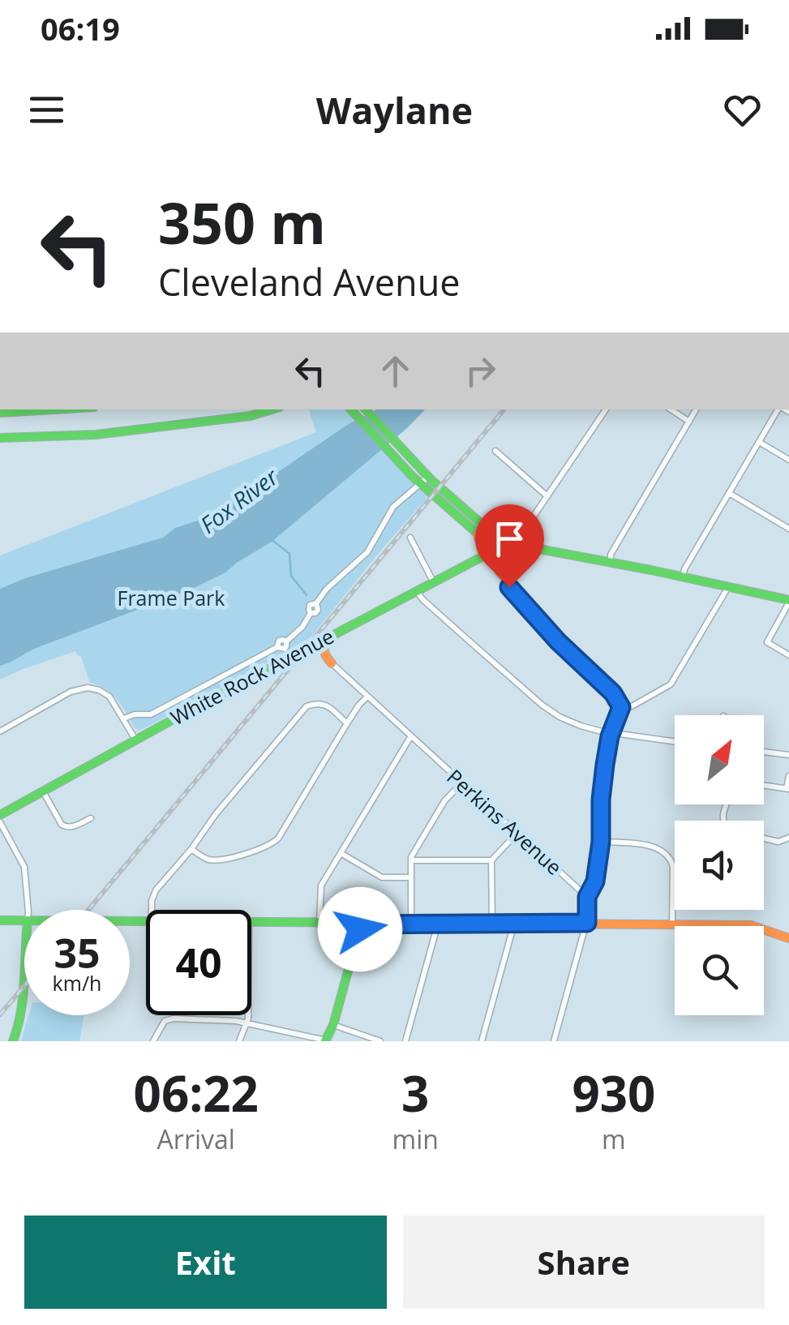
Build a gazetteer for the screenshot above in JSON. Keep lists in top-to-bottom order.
{
  "streets": {
    "main road": ["White Rock Avenue"],
    "street": ["Perkins Avenue"]
  },
  "crossings": [
    ["White Rock Avenue", "Perkins Avenue"]
  ],
  "water": ["Fox River"],
  "parks": ["Frame Park"],
  "north": "top right",
  "page": {
    "status": "06:19",
    "header": "Waylane",
    "turn": ["350 m", "Cleveland Avenue"],
    "speed": "35 km/h",
    "limit": "40",
    "eta": [
      "06:22",
      "Arrival",
      "3",
      "min",
      "930",
      "m"
    ],
    "buttons": ["Exit", "Share"]
  }
}
